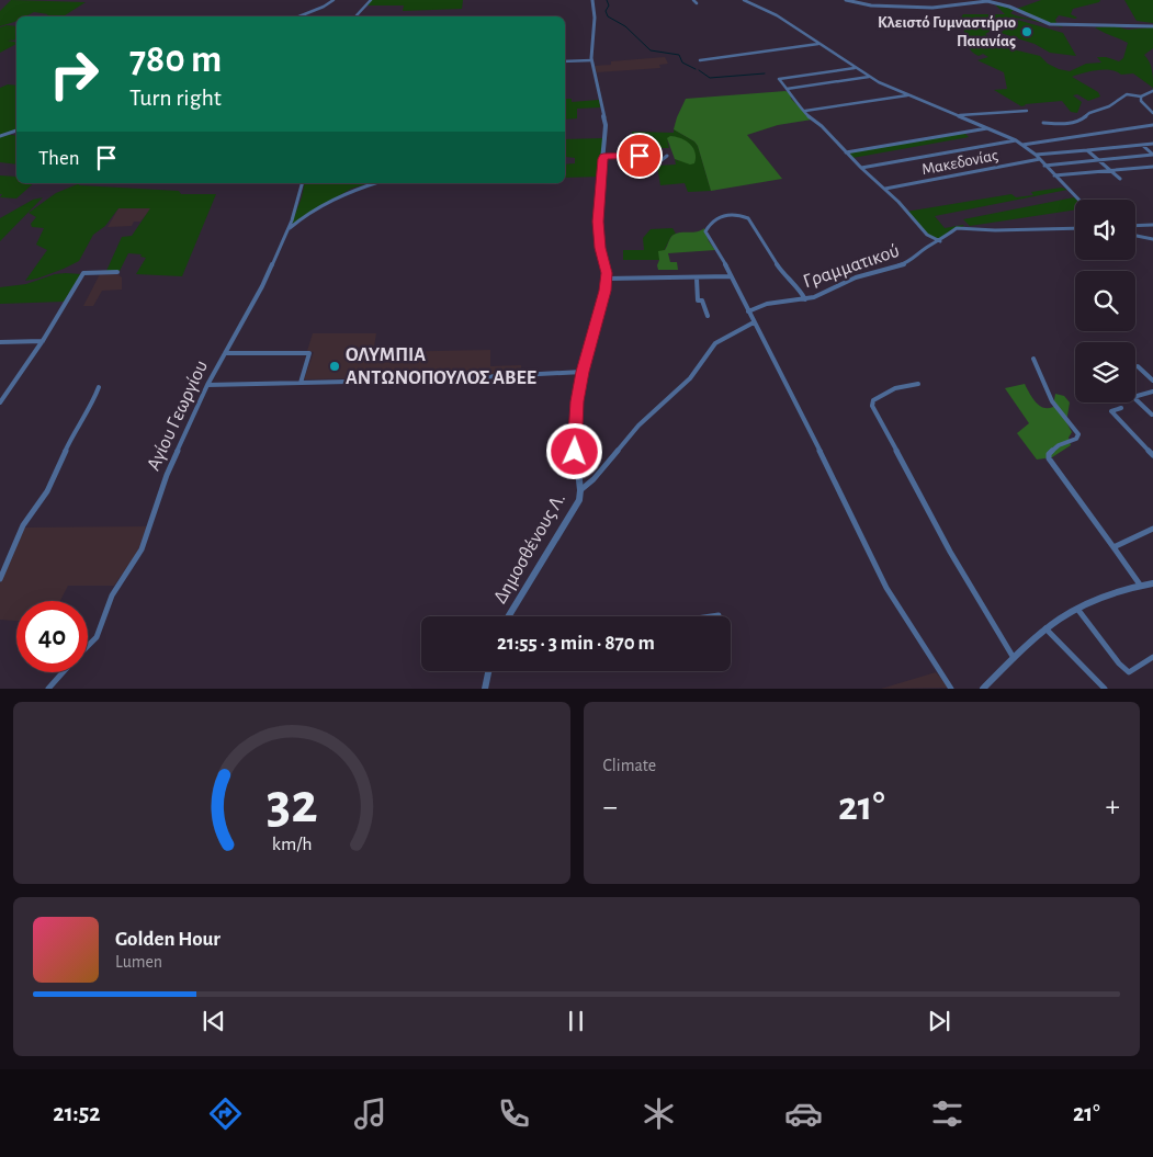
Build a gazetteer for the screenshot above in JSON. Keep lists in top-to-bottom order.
{
  "streets": {
    "street": [
      "Μακεδονίας",
      "Γραμματικού",
      "Αγίου Γεωργίου",
      "Δημοσθένους Λ."
    ]
  },
  "places": ["Κλειστό Γυμναστήριο Παιανίας", "ΟΛΥΜΠΙΑ ΑΝΤΩΝΟΠΟΥΛΟΣ ΑΒΕΕ"],
  "page": {
    "turn": ["780 m", "Turn right"],
    "then": "Then",
    "limit": "40",
    "trip": "21:55 · 3 min · 870 m",
    "tile": "Climate",
    "heat": ["−", "21°", "+"],
    "song": ["Golden Hour", "Lumen"],
    "tabs": ["21:52", "21°"],
    "gauge": ["32", "km/h"]
  }
}
